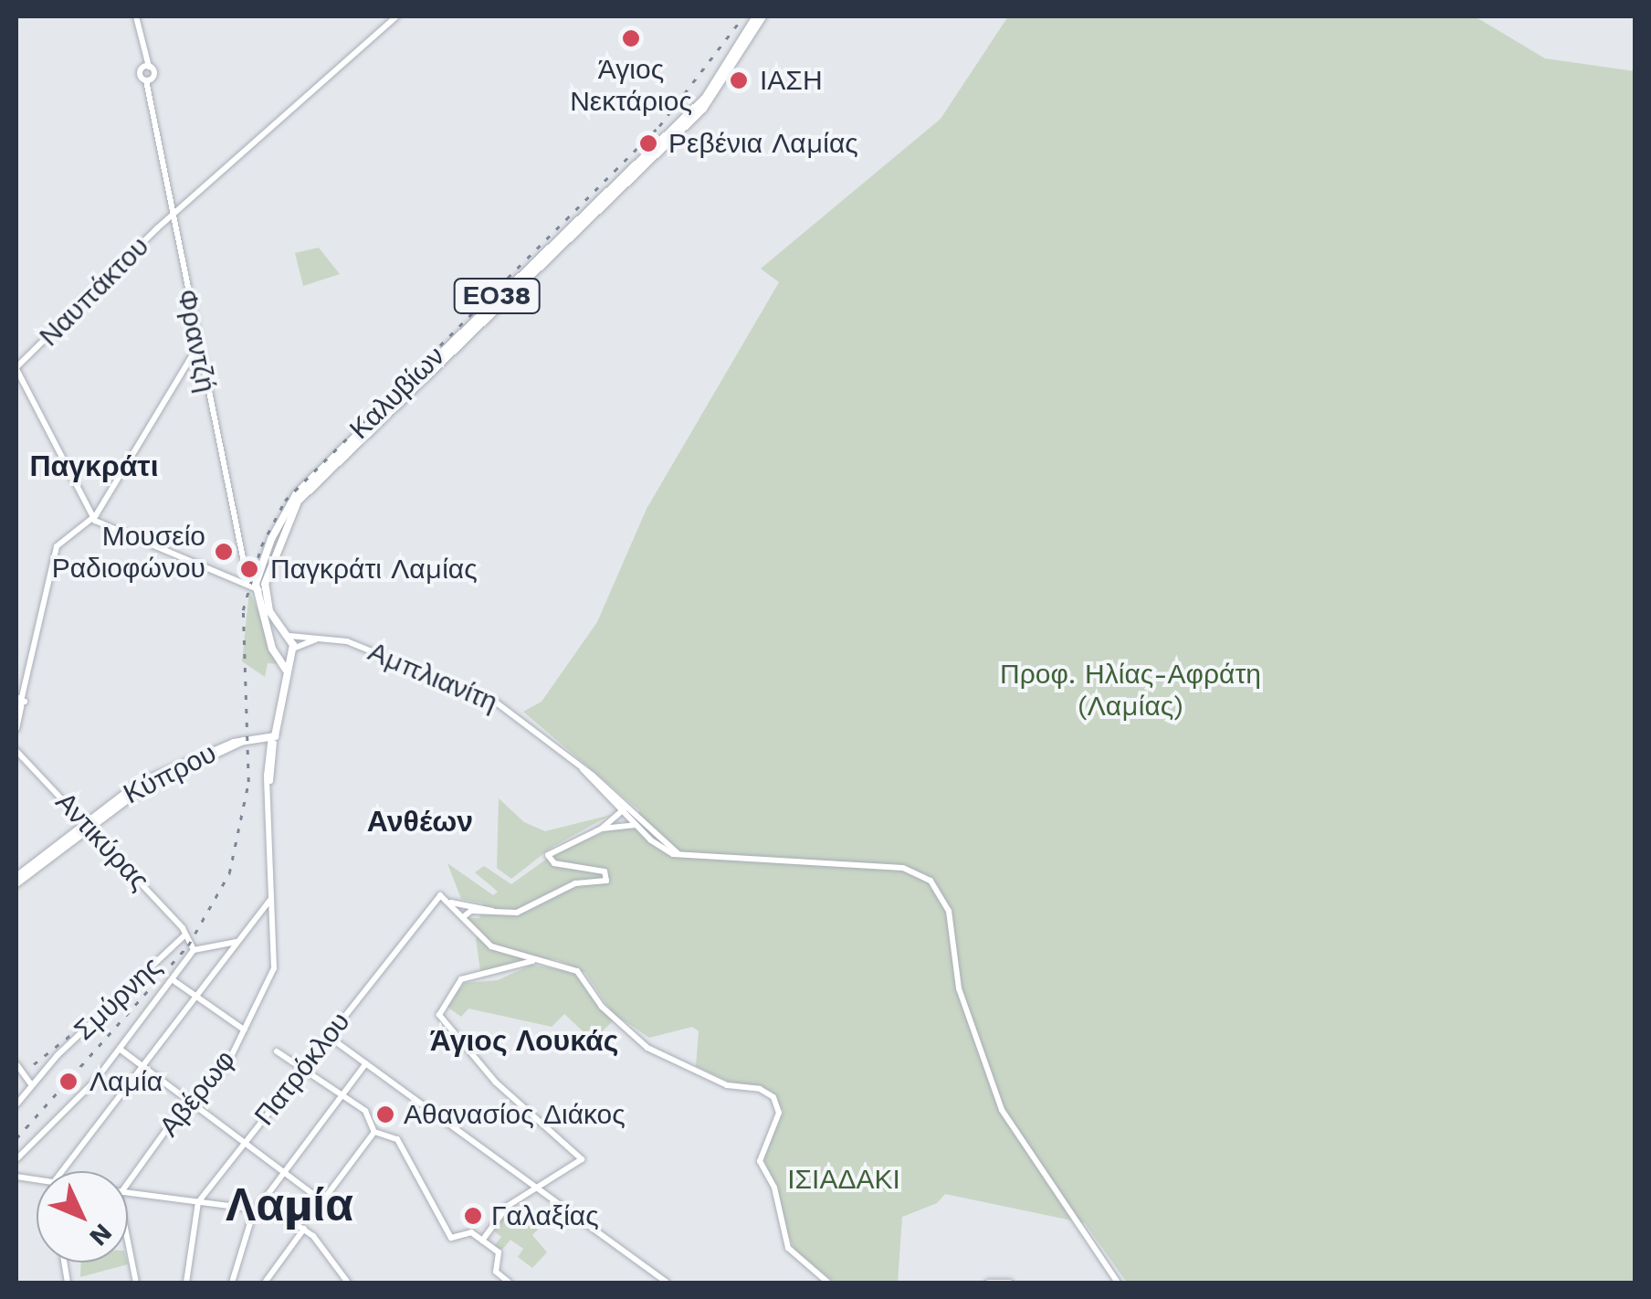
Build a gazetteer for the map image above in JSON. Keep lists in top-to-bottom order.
{
  "streets": {
    "main road": ["ΕΟ38", "Καλυβίων", "Κύπρου"],
    "street": [
      "Ναυπάκτου",
      "Φραντζή",
      "Αμπλιανίτη",
      "Αντικύρας",
      "Σμύρνης",
      "Πατρόκλου",
      "Αβέρωφ"
    ]
  },
  "crossings": [
    ["Ναυπάκτου", "Φραντζή"],
    ["Φραντζή", "Καλυβίων"],
    ["Κύπρου", "Αντικύρας"],
    ["Κύπρου", "Αβέρωφ"],
    ["Αντικύρας", "Σμύρνης"]
  ],
  "districts": [
    "Παγκράτι",
    "Ανθέων",
    "Άγιος Λουκάς",
    "Λαμία"
  ],
  "parks": ["Προφ. Ηλίας-Αφράτη (Λαμίας)", "ΙΣΙΑΔΑΚΙ"],
  "places": [
    "Άγιος Νεκτάριος",
    "ΙΑΣΗ",
    "Ρεβένια Λαμίας",
    "Μουσείο Ραδιοφώνου",
    "Παγκράτι Λαμίας",
    "Λαμία",
    "Αθανασίος Διάκος",
    "Γαλαξίας"
  ],
  "north": "bottom right"
}
